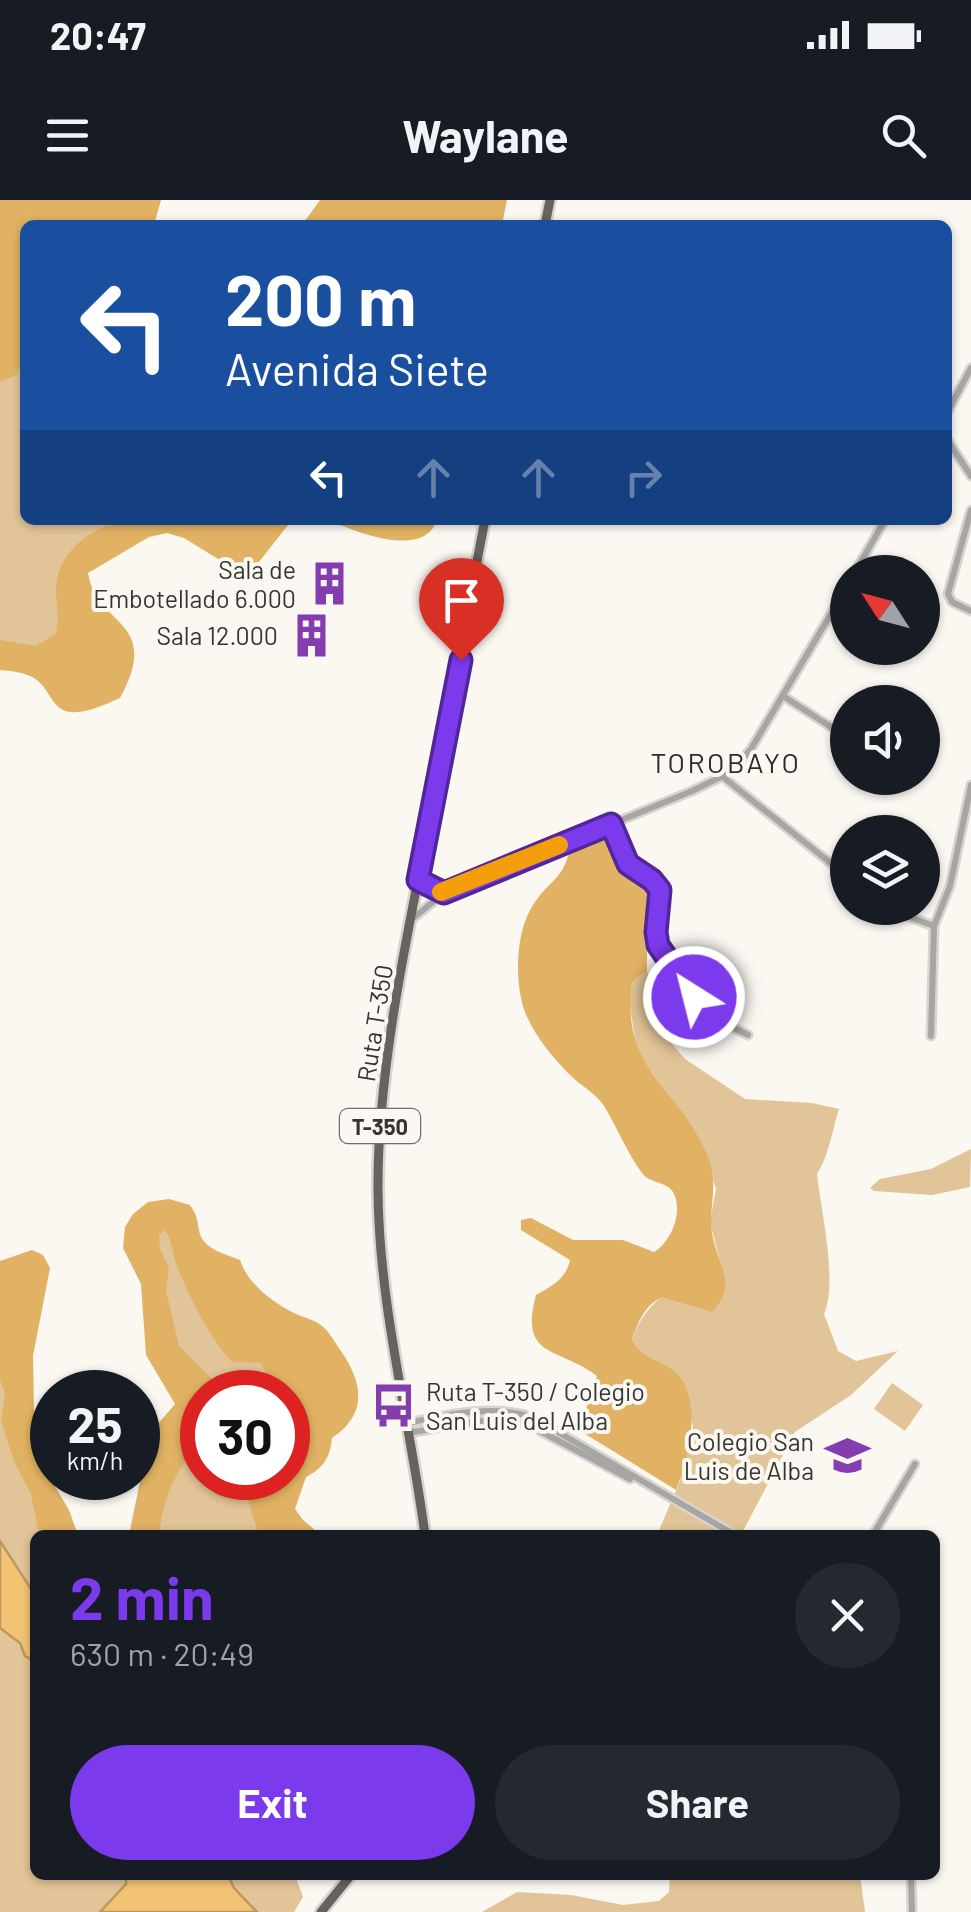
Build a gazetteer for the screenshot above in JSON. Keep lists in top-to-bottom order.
{
  "streets": {
    "main road": ["Ruta T-350", "T-350"]
  },
  "districts": ["TOROBAYO"],
  "places": {
    "building": ["Sala de Embotellado 6.000", "Sala 12.000"],
    "bus stop": ["Ruta T-350 / Colegio San Luis del Alba"],
    "school or university": ["Colegio San Luis de Alba"]
  },
  "north": "top left",
  "page": {
    "status": "20:47",
    "header": "Waylane",
    "turn": ["200 m", "Avenida Siete"],
    "speed": "25 km/h",
    "limit": "30",
    "heading": ["2 min", "630 m · 20:49"],
    "buttons": ["Exit", "Share"]
  }
}
